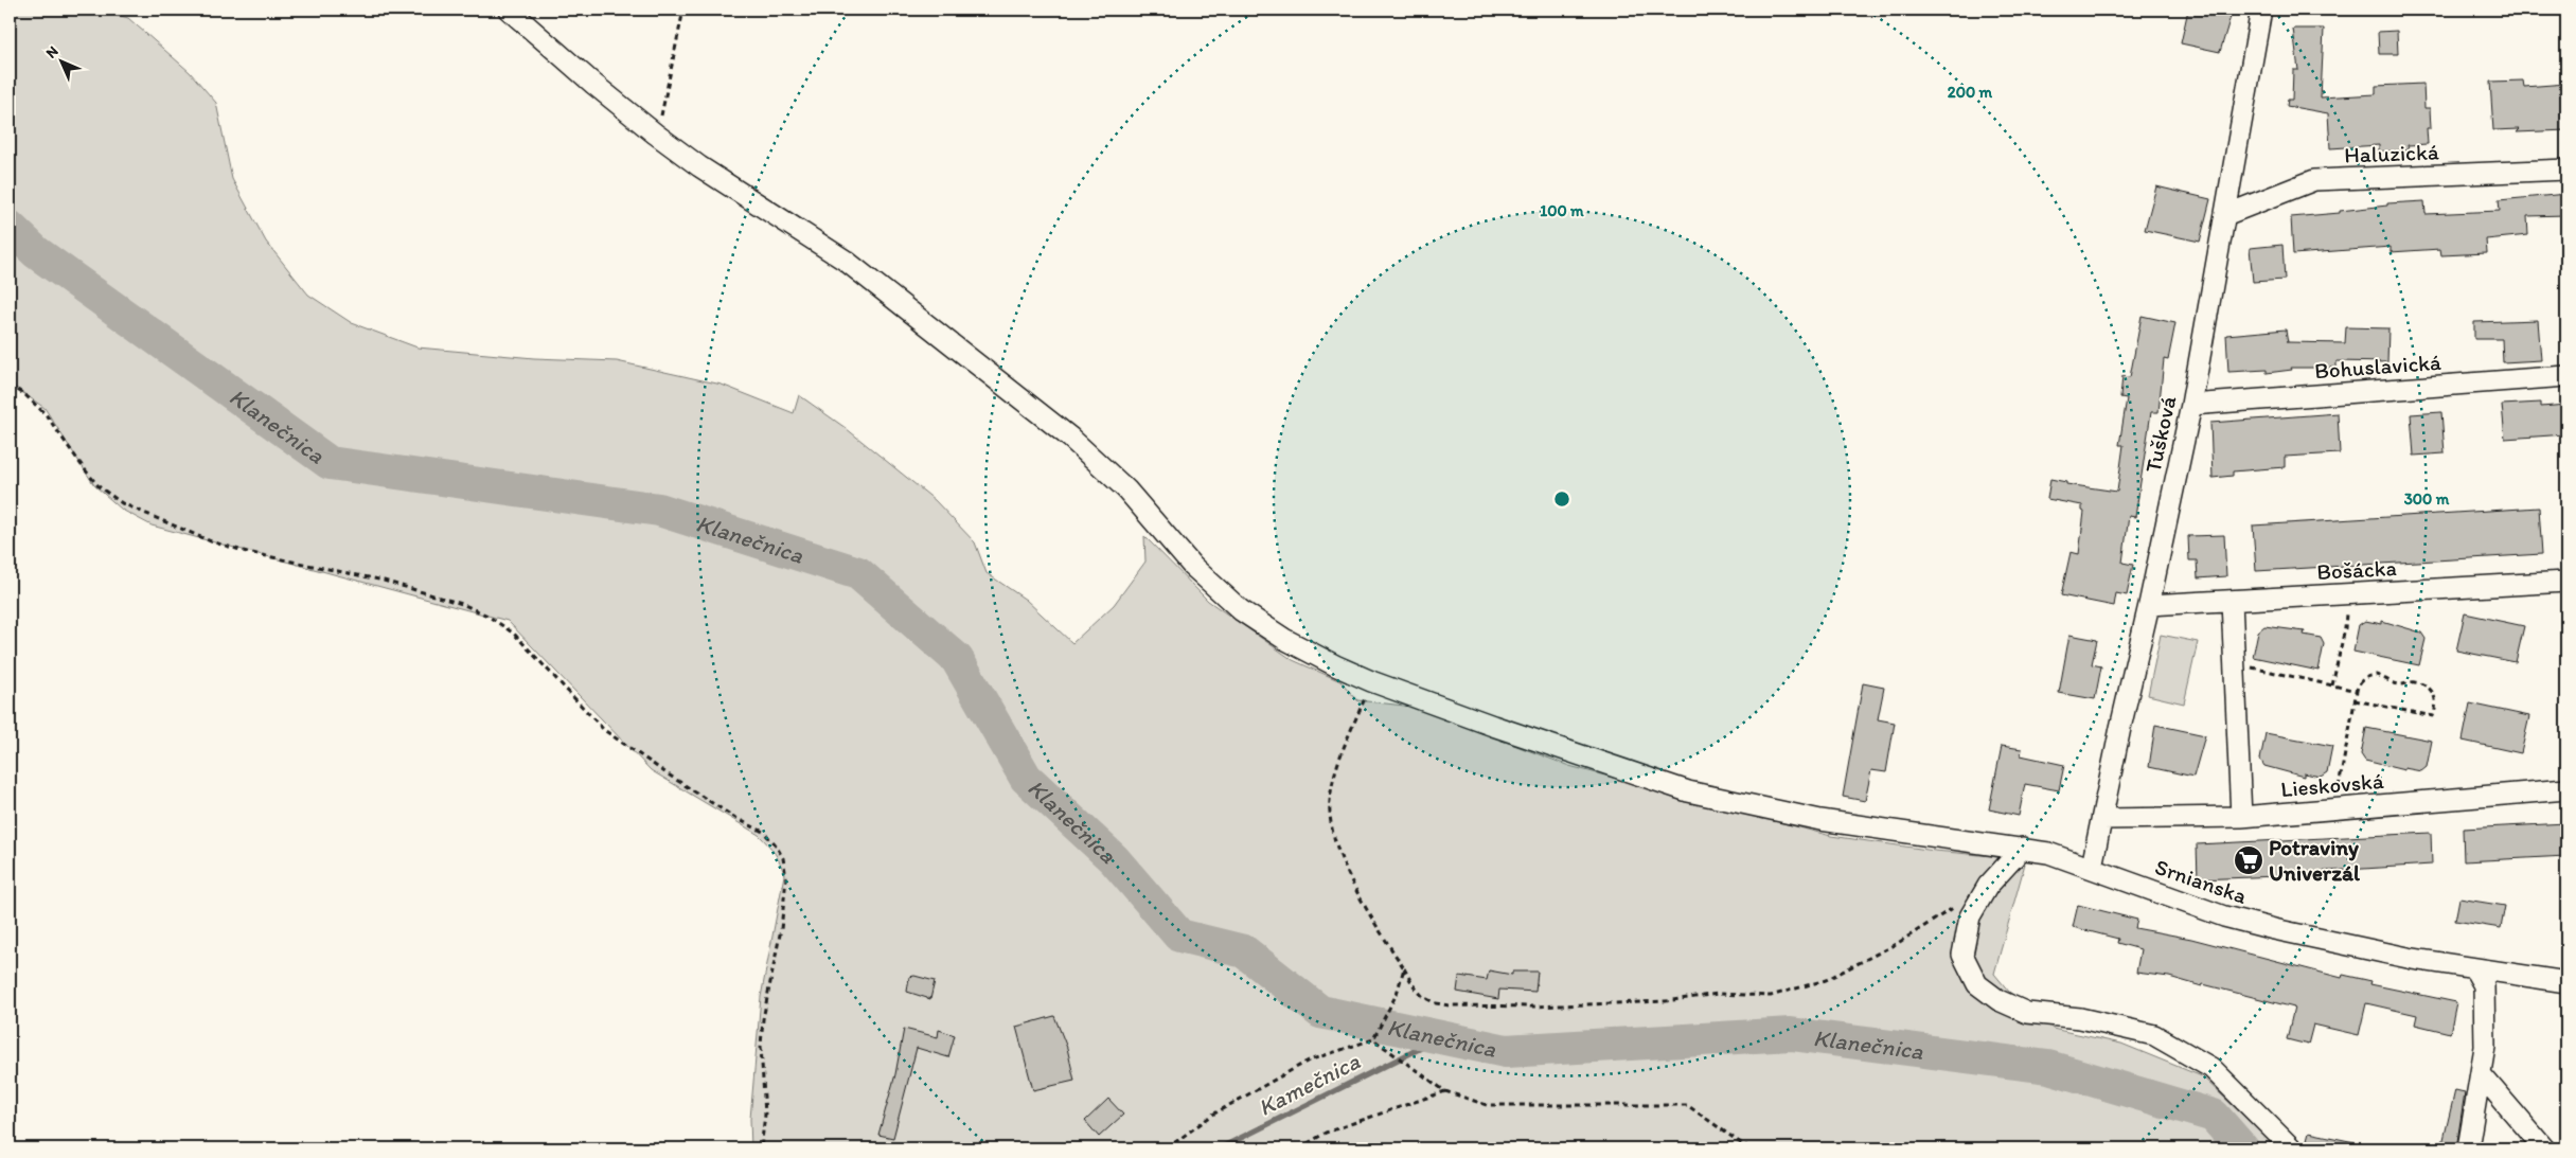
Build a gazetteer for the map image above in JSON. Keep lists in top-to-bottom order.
{
  "streets": {
    "street": [
      "Haluzická",
      "Bohuslavická",
      "Tušková",
      "Bošácka",
      "Lieskovská",
      "Srnianska"
    ]
  },
  "crossings": [
    ["Haluzická", "Tušková"],
    ["Bohuslavická", "Tušková"],
    ["Tušková", "Bošácka"],
    ["Tušková", "Lieskovská"],
    ["Tušková", "Srnianska"]
  ],
  "water": ["Klanečnica", "Kamečnica"],
  "places": {
    "supermarket": ["Potraviny Univerzál"]
  },
  "north": "top left",
  "rings": ["200 m", "100 m", "300 m"]
}
